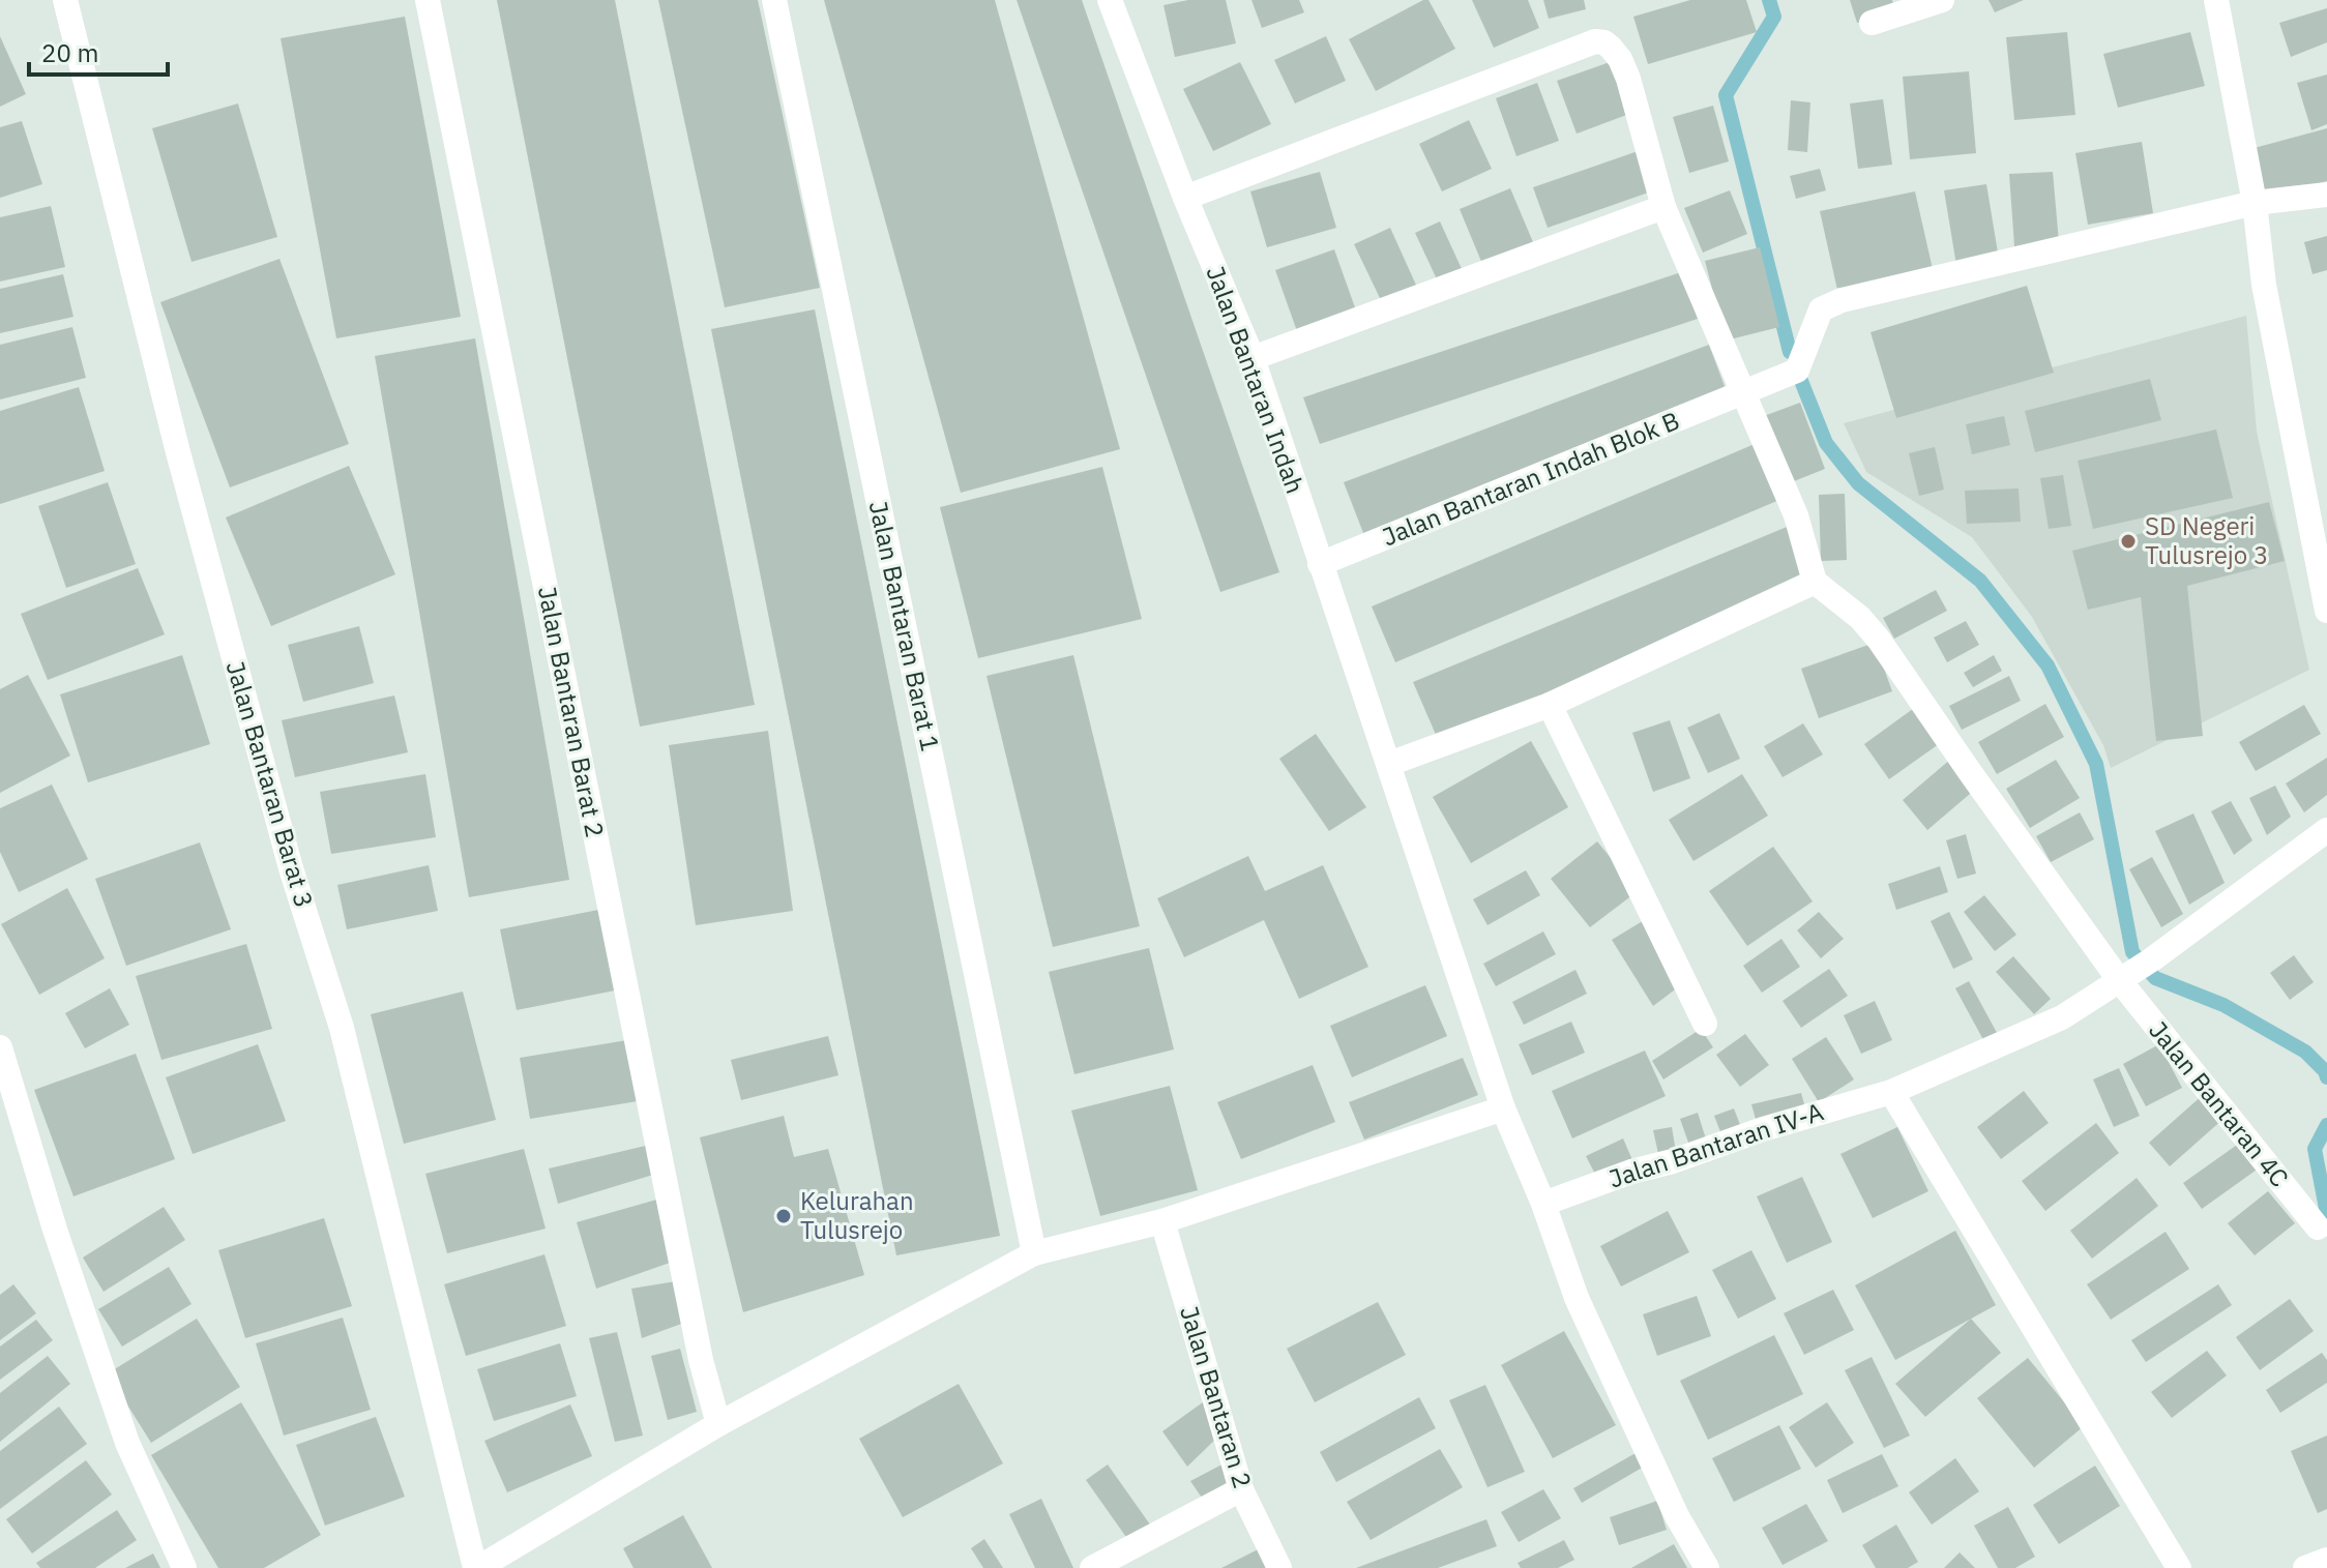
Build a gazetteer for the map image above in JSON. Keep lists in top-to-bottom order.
{
  "streets": {
    "street": [
      "Jalan Bantaran Indah",
      "Jalan Bantaran Indah Blok B",
      "Jalan Bantaran Barat 1",
      "Jalan Bantaran Barat 2",
      "Jalan Bantaran Barat 3",
      "Jalan Bantaran 4C",
      "Jalan Bantaran IV-A",
      "Jalan Bantaran 2"
    ]
  },
  "crossings": [
    ["Jalan Bantaran Indah", "Jalan Bantaran Indah Blok B"],
    ["Jalan Bantaran Indah", "Jalan Bantaran IV-A"],
    ["Jalan Bantaran 4C", "Jalan Bantaran IV-A"]
  ],
  "places": ["SD Negeri Tulusrejo 3", "Kelurahan Tulusrejo"],
  "scale_bar": "20 m"
}
